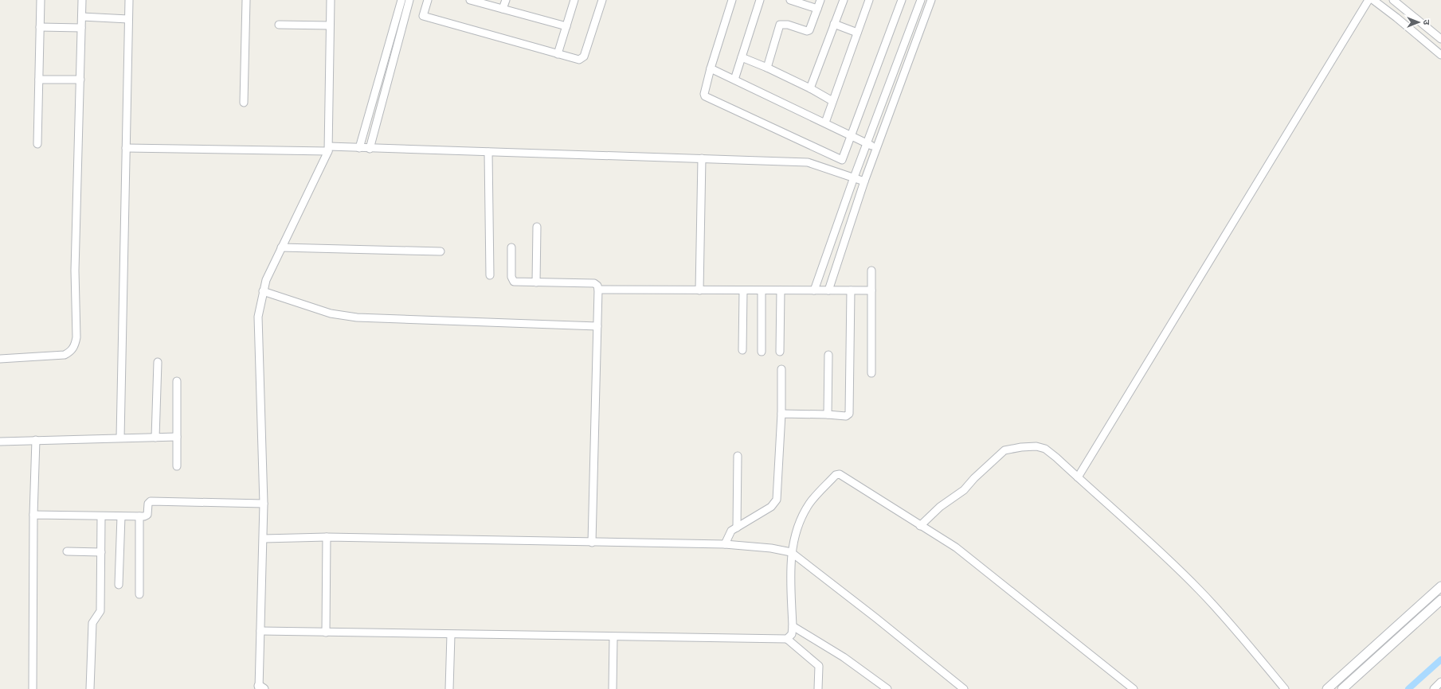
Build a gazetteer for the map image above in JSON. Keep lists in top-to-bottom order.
{
  "north": "right"
}
